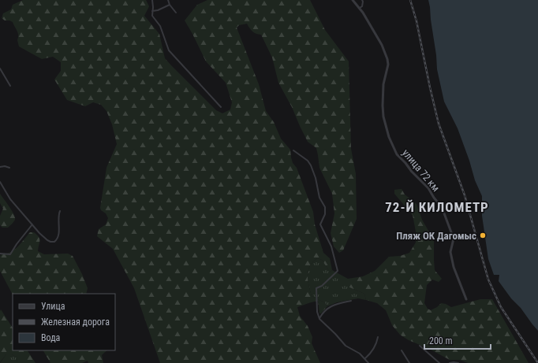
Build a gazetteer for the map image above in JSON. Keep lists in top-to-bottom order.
{
  "streets": {
    "street": ["улица 72 км"]
  },
  "districts": ["72-Й КИЛОМЕТР"],
  "places": ["Пляж ОК Дагомыс"],
  "legend": ["Улица", "Железная дорога", "Вода"],
  "scale_bar": "200 m"
}
